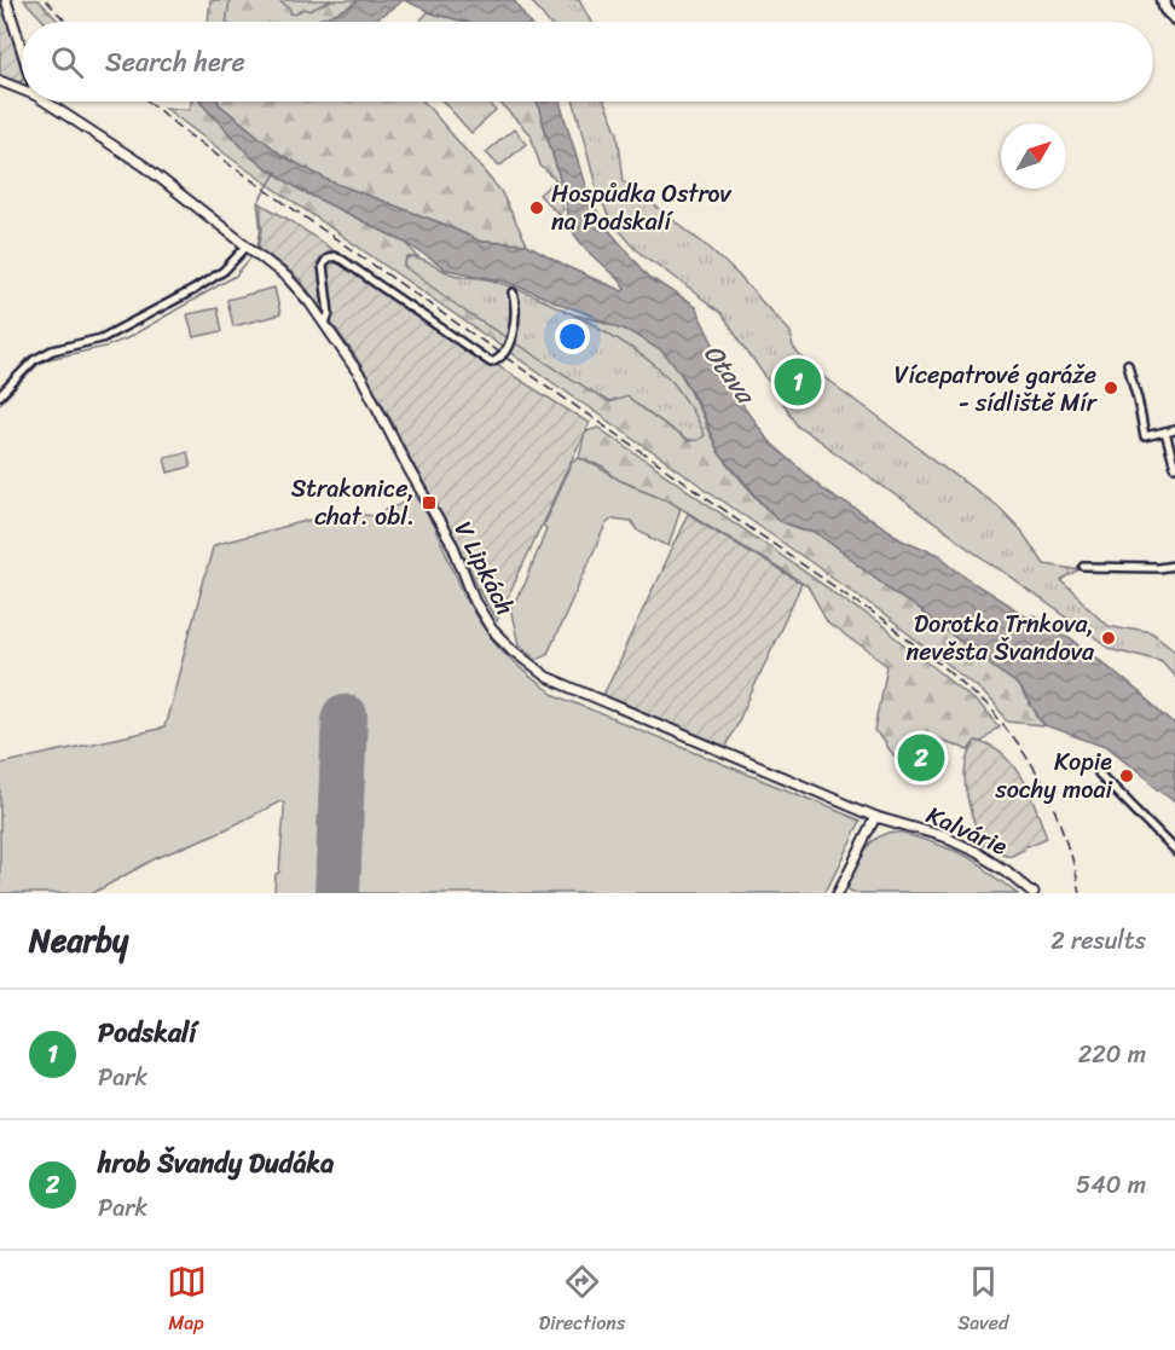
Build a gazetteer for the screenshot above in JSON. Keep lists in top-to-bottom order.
{
  "streets": {
    "street": ["V Lipkách", "Kalvárie"]
  },
  "crossings": [
    ["V Lipkách", "Kalvárie"]
  ],
  "water": ["Otava"],
  "places": {
    "other": [
      "Hospůdka Ostrov na Podskalí",
      "Vícepatrové garáže - sídliště Mír",
      "Dorotka Trnkova, nevěsta Švandova",
      "Kopie sochy moai"
    ],
    "transit": ["Strakonice, chat. obl."]
  },
  "north": "top right",
  "page": {
    "search": "Search here",
    "pins": ["1", "2"],
    "heading": ["Nearby", "2 results"],
    "list": [
      {
        "mark": "1",
        "name": "Podskalí",
        "note": "Park",
        "value": "220 m"
      },
      {
        "mark": "2",
        "name": "hrob Švandy Dudáka",
        "note": "Park",
        "value": "540 m"
      }
    ],
    "nav": ["Map", "Directions", "Saved"]
  }
}
